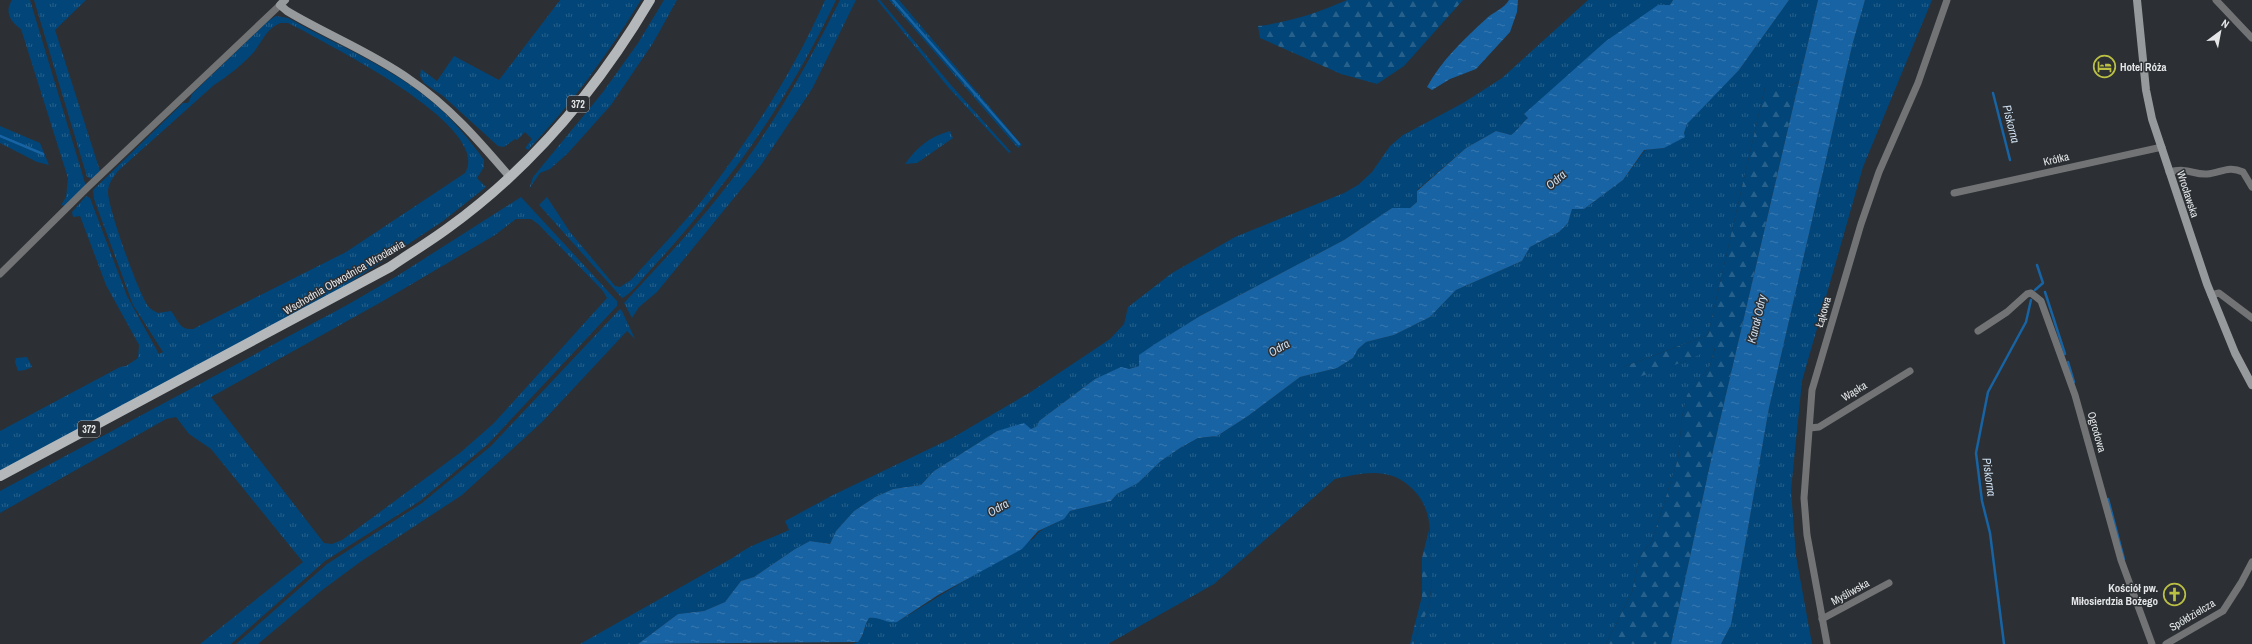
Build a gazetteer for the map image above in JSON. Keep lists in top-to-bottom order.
{
  "streets": {
    "main road": ["372", "Wrocławska", "Wschodnia Obwodnica Wrocławia"],
    "street": [
      "Krótka",
      "Łąkowa",
      "Wąska",
      "Ogrodowa",
      "Myśliwska",
      "Spółdzielcza"
    ]
  },
  "crossings": [
    ["Krótka", "Wrocławska"],
    ["Łąkowa", "Wąska"],
    ["Łąkowa", "Myśliwska"]
  ],
  "water": ["Piskorna", "Odra", "Kanał Odry"],
  "places": {
    "hotel": ["Hotel Róża"],
    "church": ["Kościół pw. Miłosierdzia Bożego"]
  },
  "north": "top right"
}
